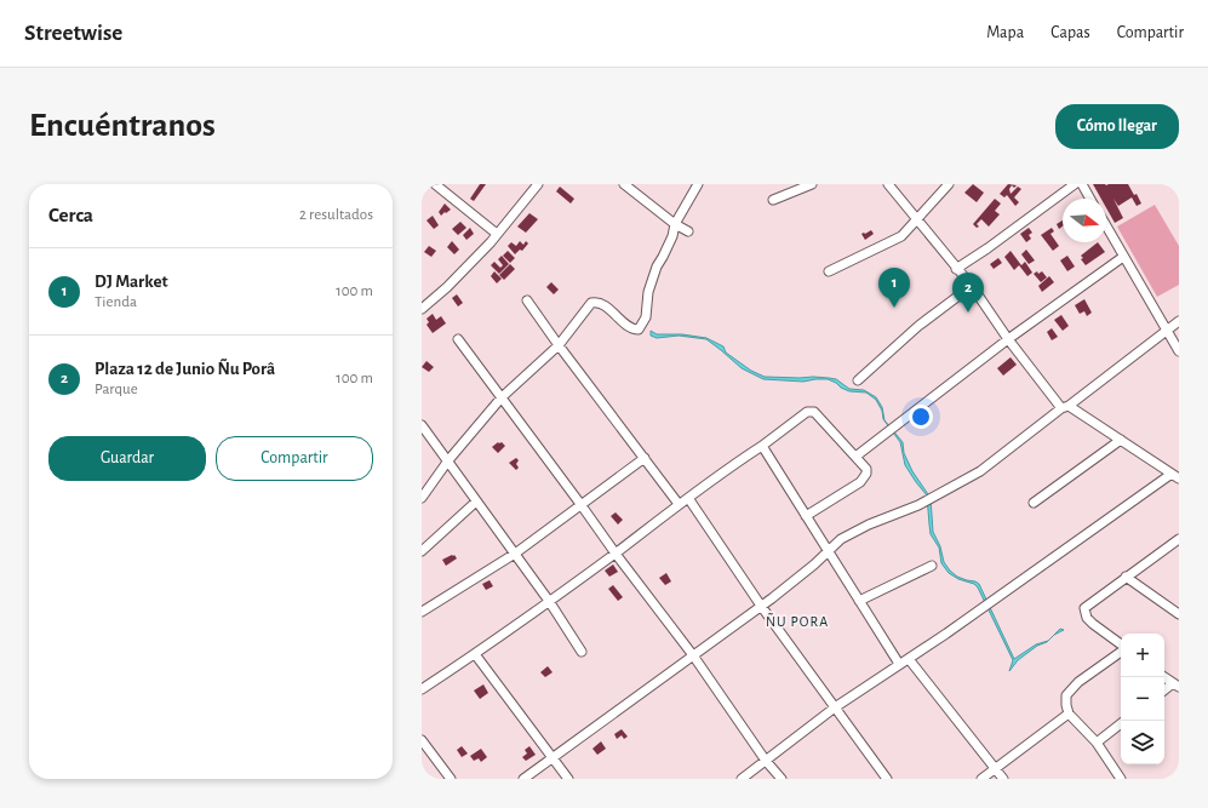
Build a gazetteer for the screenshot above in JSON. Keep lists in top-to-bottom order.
{
  "districts": ["ÑU PORA"],
  "north": "right",
  "page": {
    "header": "Streetwise",
    "nav": ["Mapa", "Capas", "Compartir"],
    "buttons": [
      "Cómo llegar",
      ["Guardar", "Compartir"]
    ],
    "title": "Encuéntranos",
    "heading": ["Cerca", "2 resultados"],
    "list": [
      {
        "mark": "1",
        "name": "DJ Market",
        "note": "Tienda",
        "value": "100 m"
      },
      {
        "mark": "2",
        "name": "Plaza 12 de Junio Ñu Porâ",
        "note": "Parque",
        "value": "100 m"
      }
    ],
    "pins": ["1", "2"],
    "map_buttons": ["+", "−"]
  }
}
